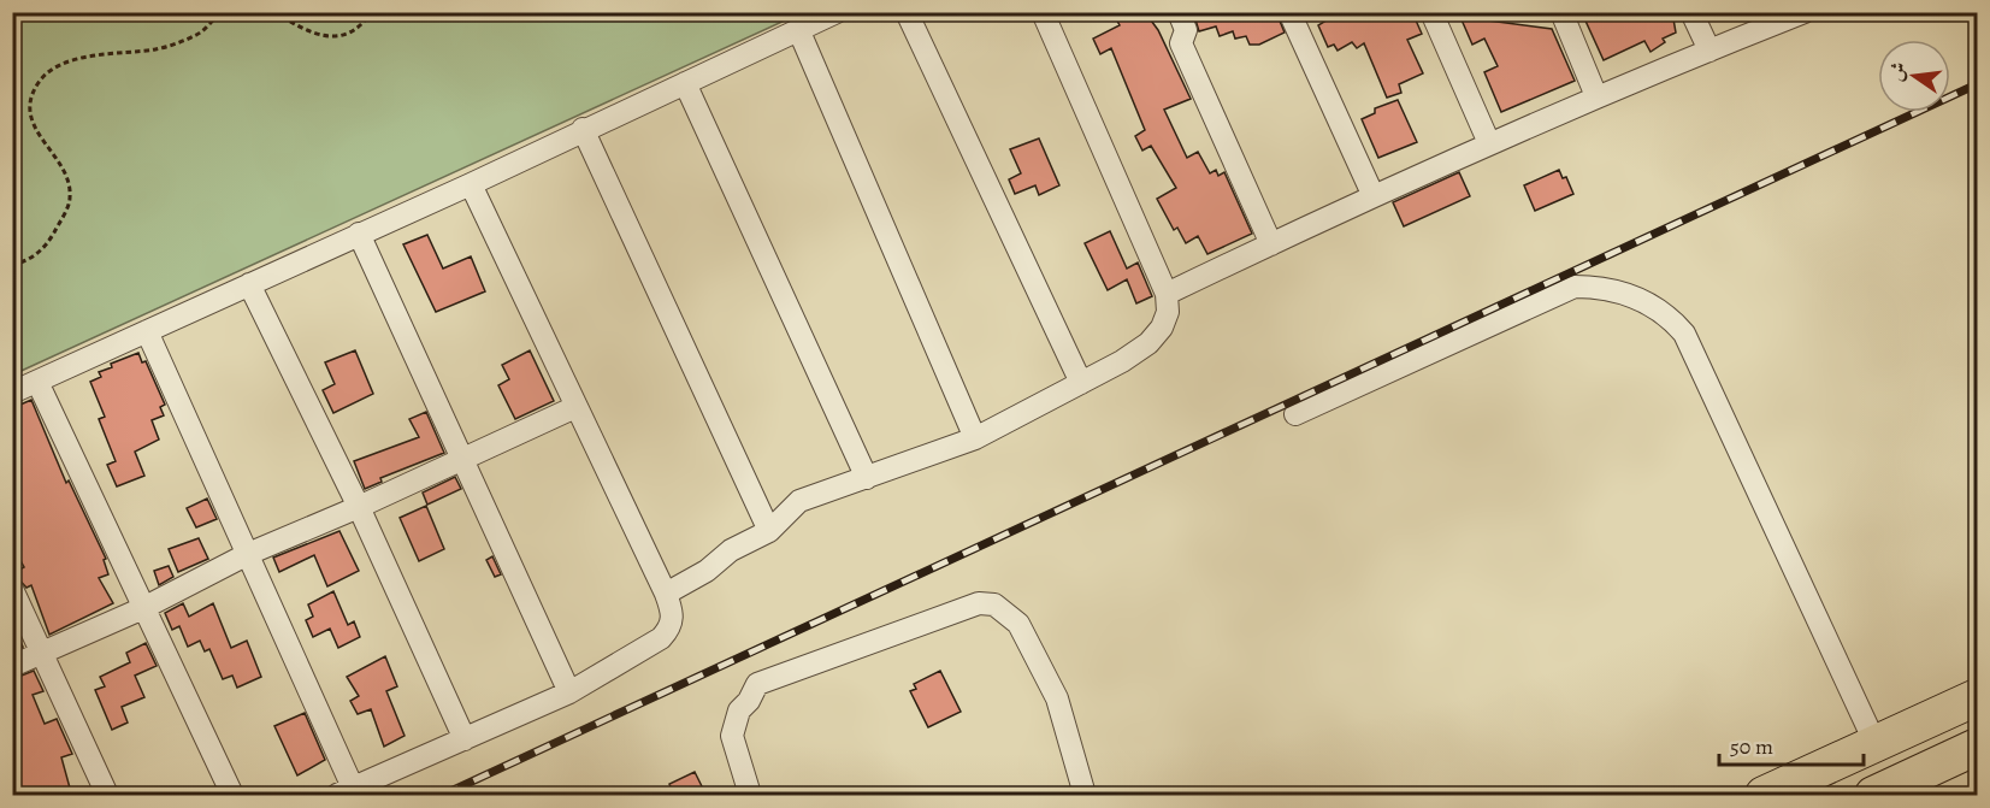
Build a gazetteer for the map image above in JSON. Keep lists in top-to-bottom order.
{
  "scale_bar": "50 m",
  "north": "left"
}
